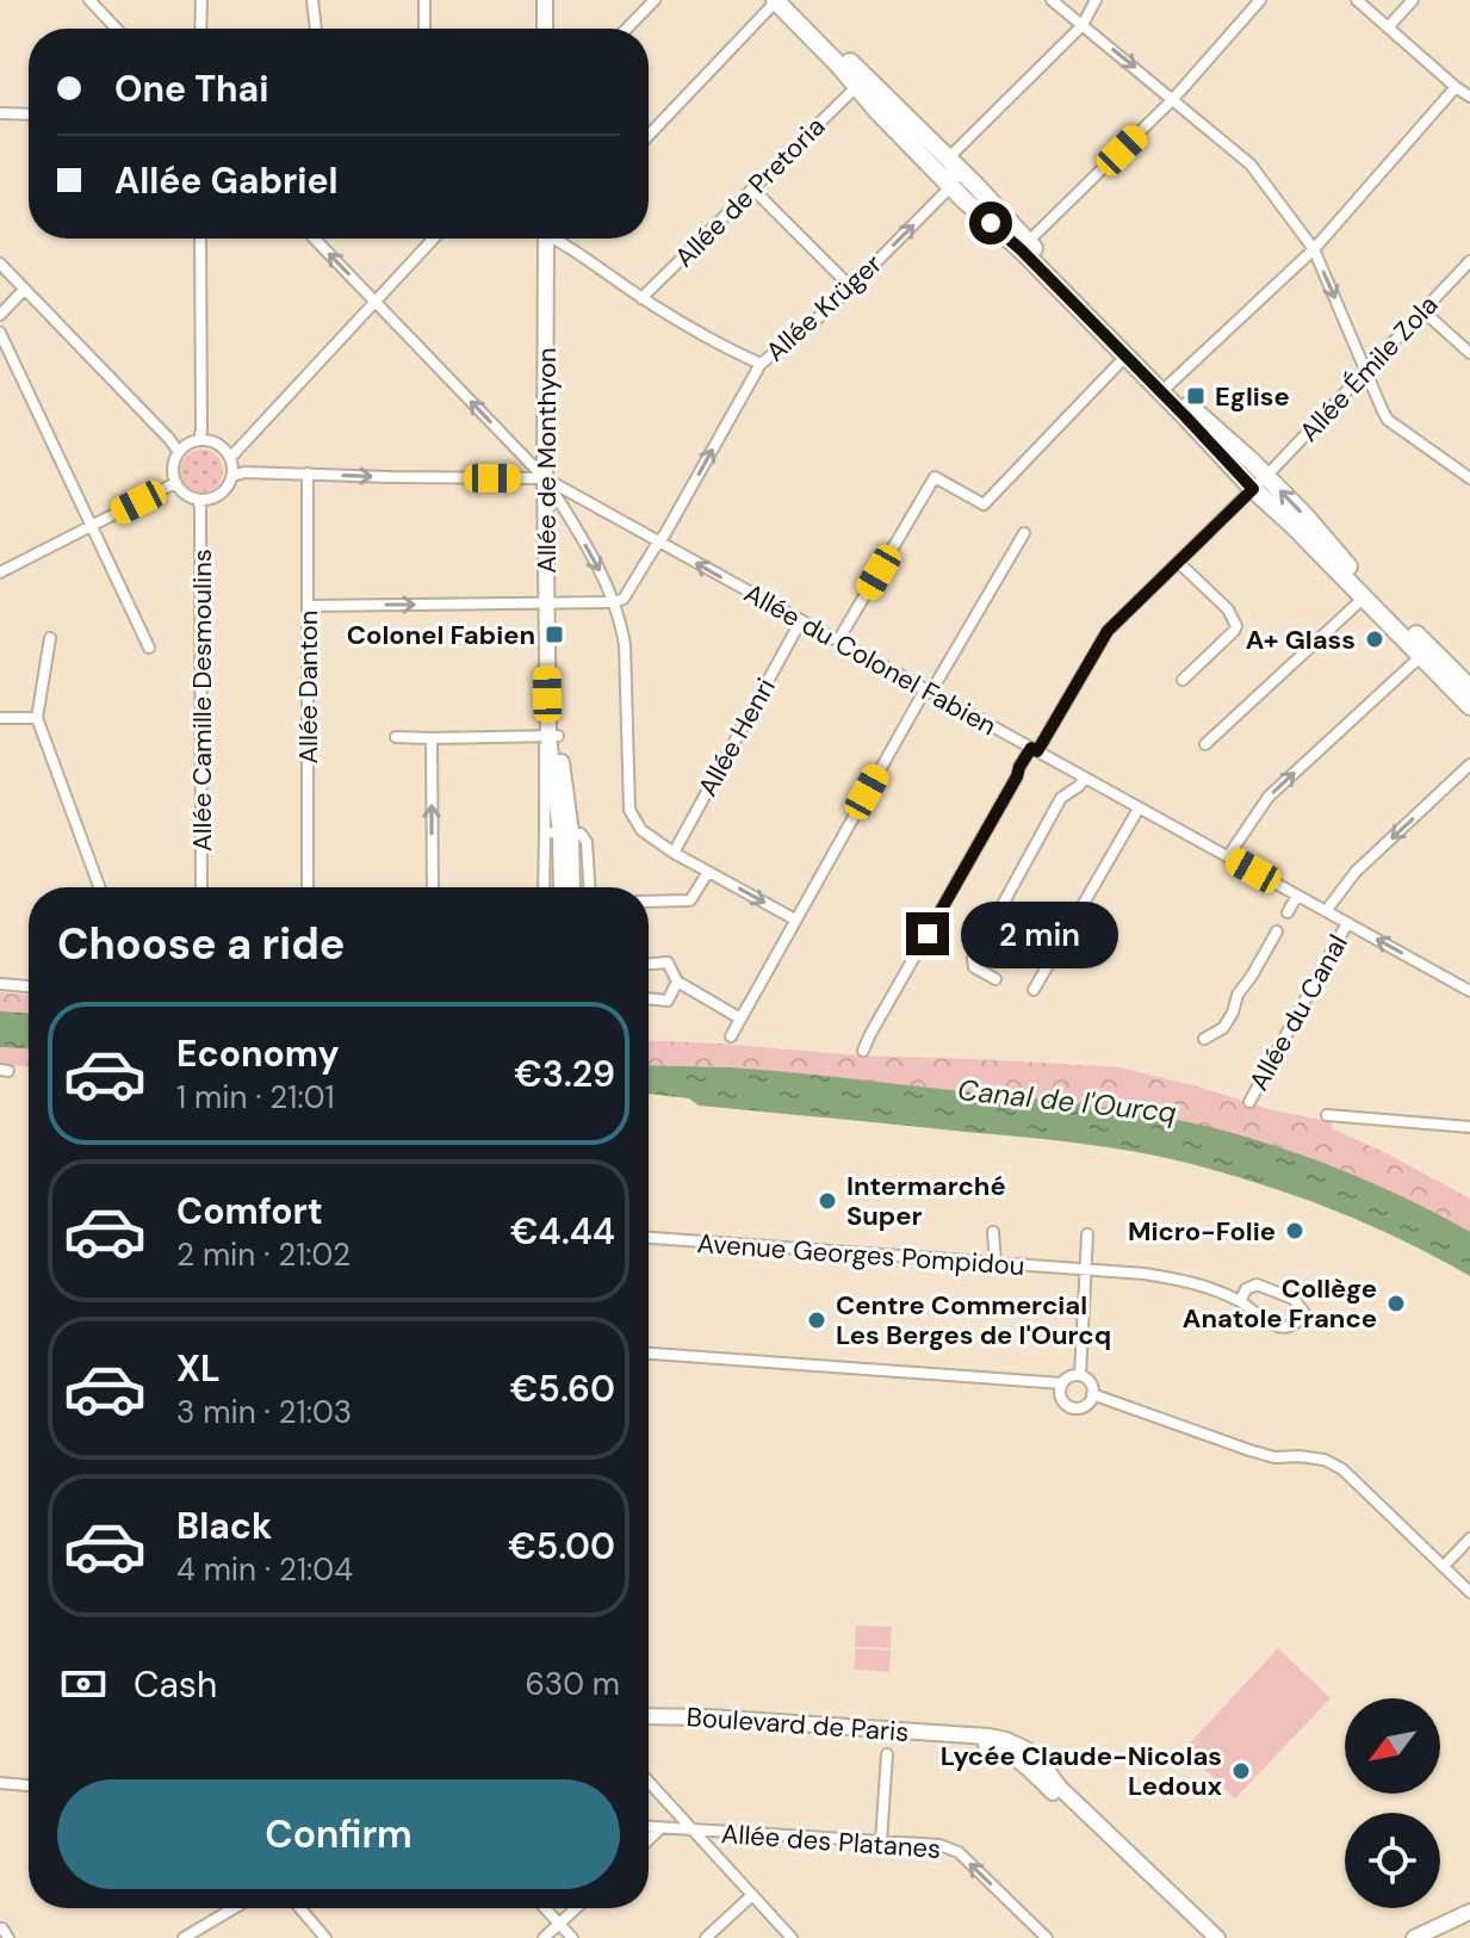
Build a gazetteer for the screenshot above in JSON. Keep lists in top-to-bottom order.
{
  "streets": {
    "street": [
      "Allée de Pretoria",
      "Allée Krüger",
      "Allée Émile Zola",
      "Allée de Monthyon",
      "Allée du Colonel Fabien",
      "Allée Danton",
      "Allée Camille Desmoulins",
      "Allée Henri",
      "Allée du Canal",
      "Avenue Georges Pompidou",
      "Boulevard de Paris",
      "Allée des Platanes"
    ]
  },
  "crossings": [
    ["Allée Krüger", "Allée du Colonel Fabien"],
    ["Allée Émile Zola", "Allée du Colonel Fabien"],
    ["Allée de Monthyon", "Allée du Colonel Fabien"],
    ["Allée du Colonel Fabien", "Allée Danton"],
    ["Allée du Colonel Fabien", "Allée Camille Desmoulins"],
    ["Allée du Colonel Fabien", "Allée Henri"],
    ["Allée du Colonel Fabien", "Allée du Canal"]
  ],
  "one_way": ["Allée Krüger", "Allée des Platanes"],
  "water": ["Canal de l'Ourcq"],
  "places": {
    "transit": ["Eglise", "Colonel Fabien"],
    "other": [
      "A+ Glass",
      "Intermarché Super",
      "Micro-Folie",
      "Collège Anatole France",
      "Centre Commercial Les Berges de l'Ourcq",
      "Lycée Claude-Nicolas Ledoux"
    ]
  },
  "north": "bottom left",
  "page": {
    "banner": ["One Thai", "Allée Gabriel"],
    "heading": "Choose a ride",
    "bubble": "2 min",
    "list": [
      {
        "name": "Economy",
        "note": "1 min · 21:01",
        "value": "€3.29"
      },
      {
        "name": "Comfort",
        "note": "2 min · 21:02",
        "value": "€4.44"
      },
      {
        "name": "XL",
        "note": "3 min · 21:03",
        "value": "€5.60"
      },
      {
        "name": "Black",
        "note": "4 min · 21:04",
        "value": "€5.00"
      }
    ],
    "pay": ["Cash", "630 m"],
    "buttons": "Confirm"
  }
}
